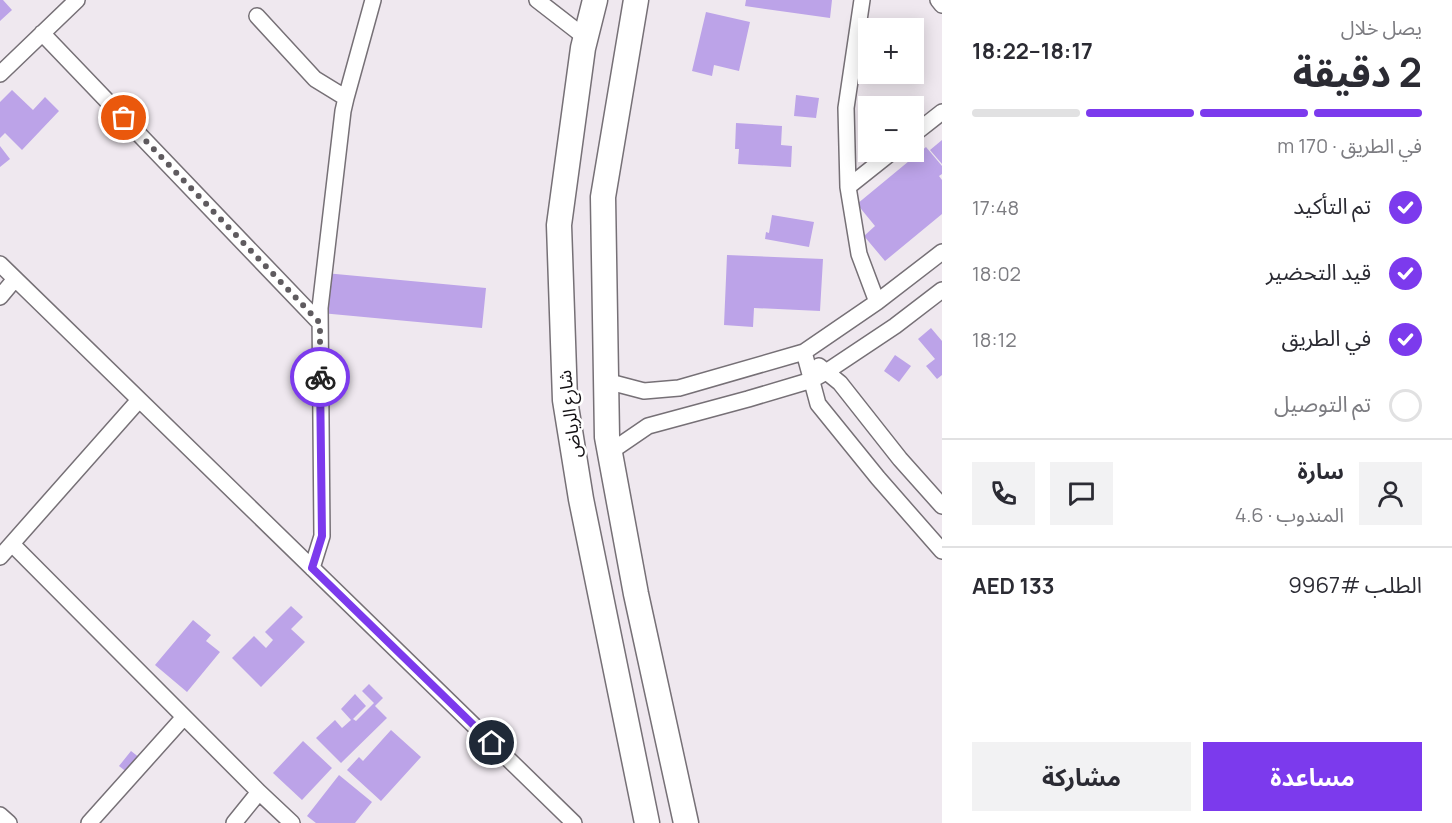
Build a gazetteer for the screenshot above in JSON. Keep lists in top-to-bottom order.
{
  "streets": {
    "main road": ["شارع الرياض"]
  },
  "page": {
    "heading": ["2 دقيقة", "يصل خلال", "18:17–18:22"],
    "panel": [
      "سارة",
      "المندوب · 4.6",
      "الطلب #9967",
      "AED 133"
    ],
    "map_buttons": ["+", "−"],
    "bar": "في الطريق · 170 m",
    "list": [
      ["تم التأكيد", "17:48"],
      ["قيد التحضير", "18:02"],
      ["في الطريق", "18:12"],
      "تم التوصيل"
    ],
    "buttons": ["مساعدة", "مشاركة"]
  }
}
